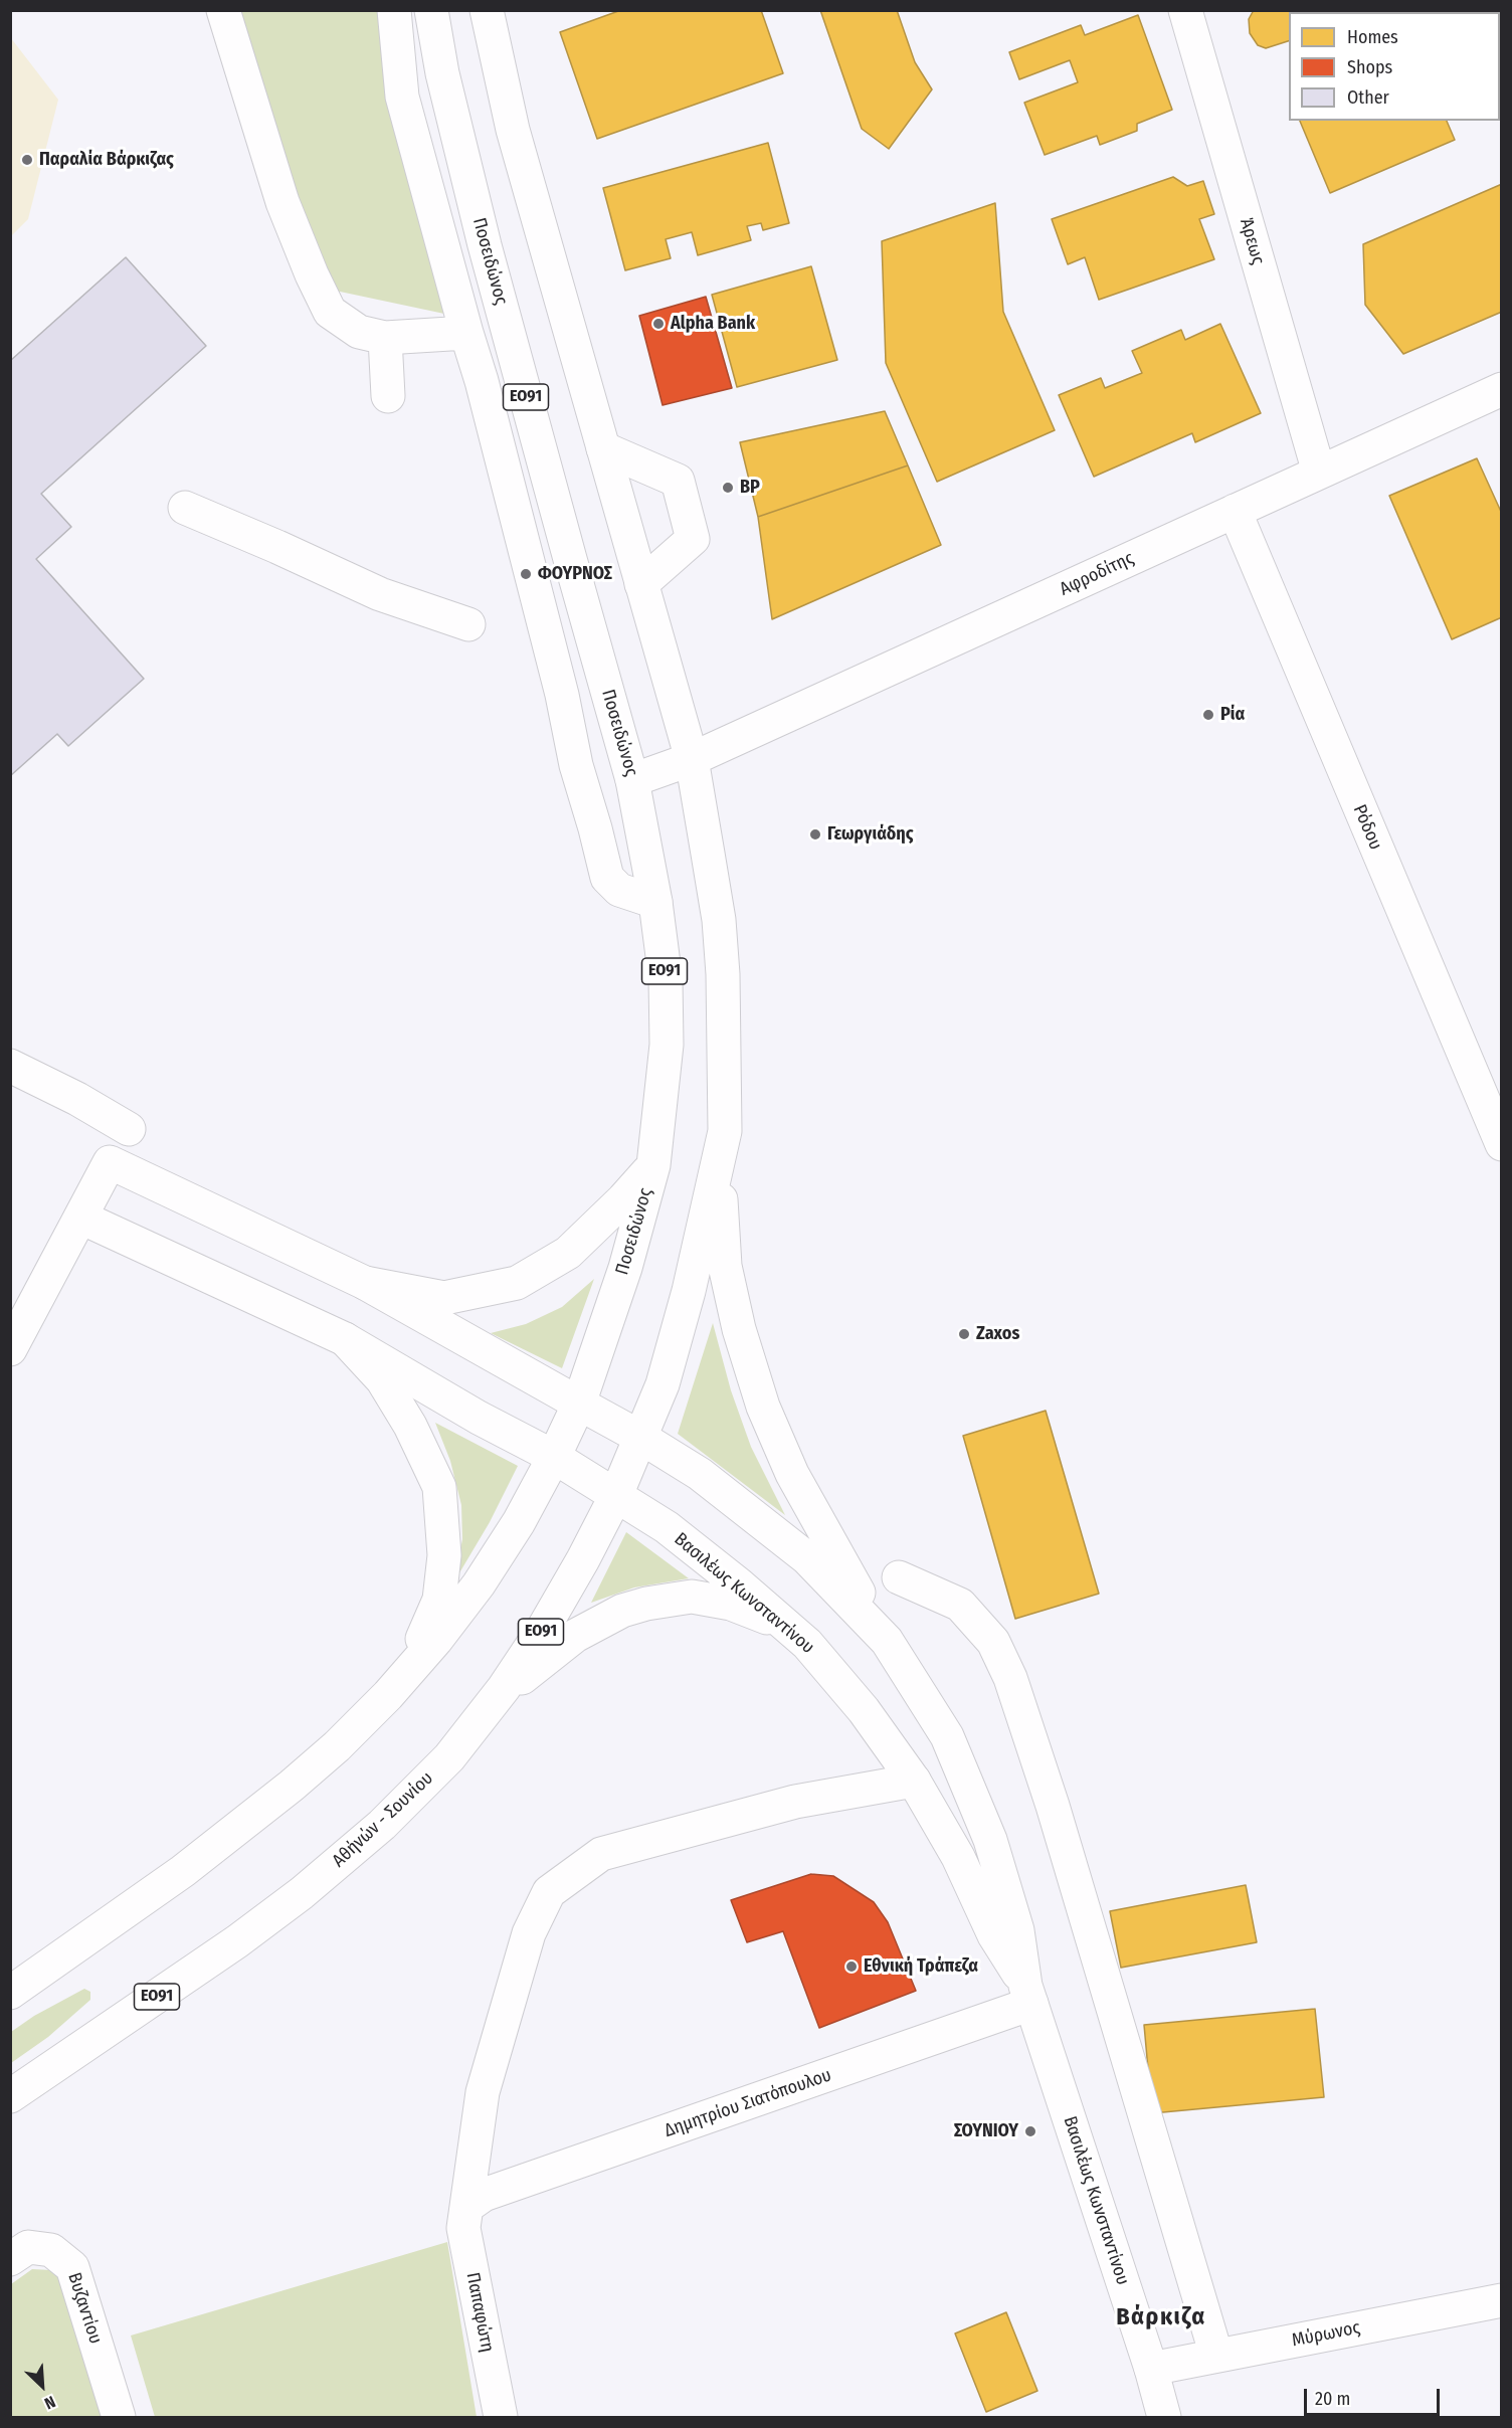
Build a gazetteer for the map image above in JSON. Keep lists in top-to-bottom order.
{
  "streets": {
    "main road": [
      "Άρεως",
      "Ποσειδώνος",
      "ΕΟ91",
      "Αφροδίτης",
      "Ρόδου",
      "Βασιλέως Κωνσταντίνου",
      "Αθήνών - Σουνίου",
      "Δημητρίου Σιατόπουλου",
      "Βυζαντίου",
      "Παπαφώτη",
      "Μύρωνος"
    ]
  },
  "crossings": [
    ["Άρεως", "Αφροδίτης"],
    ["Ποσειδώνος", "ΕΟ91"],
    ["Ποσειδώνος", "Αφροδίτης"],
    ["Ποσειδώνος", "Βασιλέως Κωνσταντίνου"],
    ["ΕΟ91", "Αφροδίτης"],
    ["ΕΟ91", "Βασιλέως Κωνσταντίνου"],
    ["ΕΟ91", "Αθήνών - Σουνίου"],
    ["Αφροδίτης", "Ρόδου"],
    ["Βασιλέως Κωνσταντίνου", "Αθήνών - Σουνίου"],
    ["Βασιλέως Κωνσταντίνου", "Δημητρίου Σιατόπουλου"],
    ["Βασιλέως Κωνσταντίνου", "Παπαφώτη"],
    ["Βασιλέως Κωνσταντίνου", "Μύρωνος"],
    ["Δημητρίου Σιατόπουλου", "Παπαφώτη"]
  ],
  "districts": ["Βάρκιζα"],
  "places": [
    "Παραλία Βάρκιζας",
    "Alpha Bank",
    "BP",
    "ΦΟΥΡΝΟΣ",
    "Ρία",
    "Γεωργιάδης",
    "Zaxos",
    "Εθνική Τράπεζα",
    "ΣΟΥΝΙΟΥ"
  ],
  "legend": ["Homes", "Shops", "Other"],
  "scale_bar": "20 m",
  "north": "bottom right"
}
